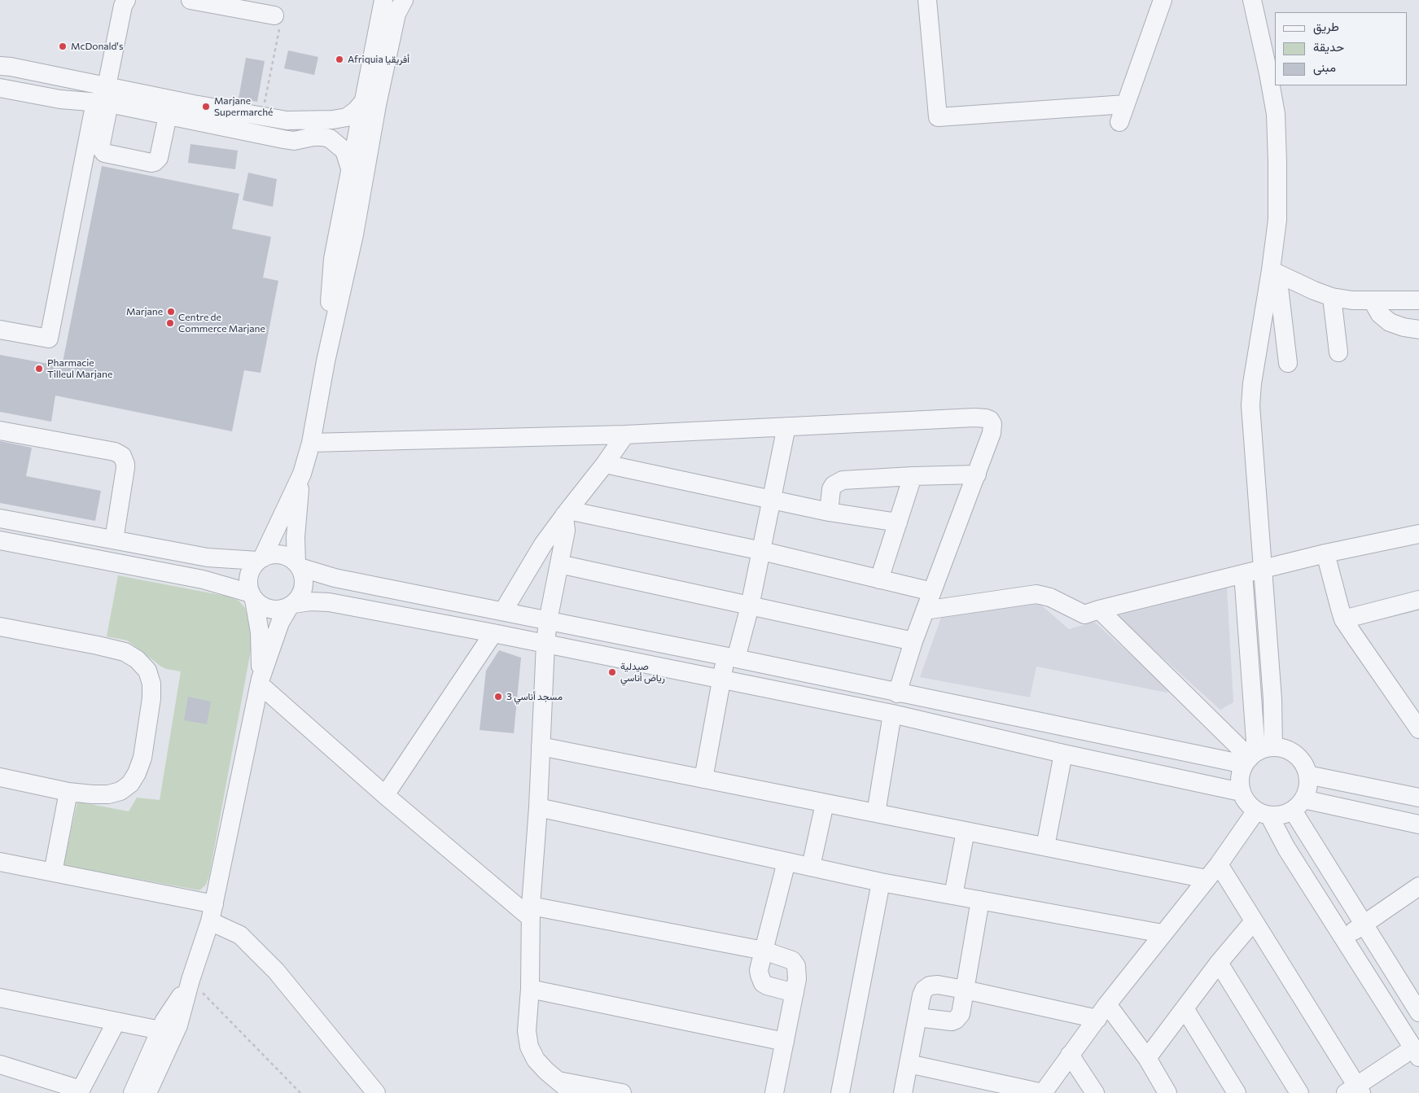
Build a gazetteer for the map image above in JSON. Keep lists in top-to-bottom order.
{
  "places": [
    "McDonald's",
    "Afriquia أفريقيا",
    "Marjane Supermarché",
    "Marjane",
    "Centre de Commerce Marjane",
    "Pharmacie Tilleul Marjane",
    "صيدلية رياض أناسي",
    "مسجد أناسي 3"
  ],
  "legend": ["طريق", "حديقة", "مبنى"]
}
